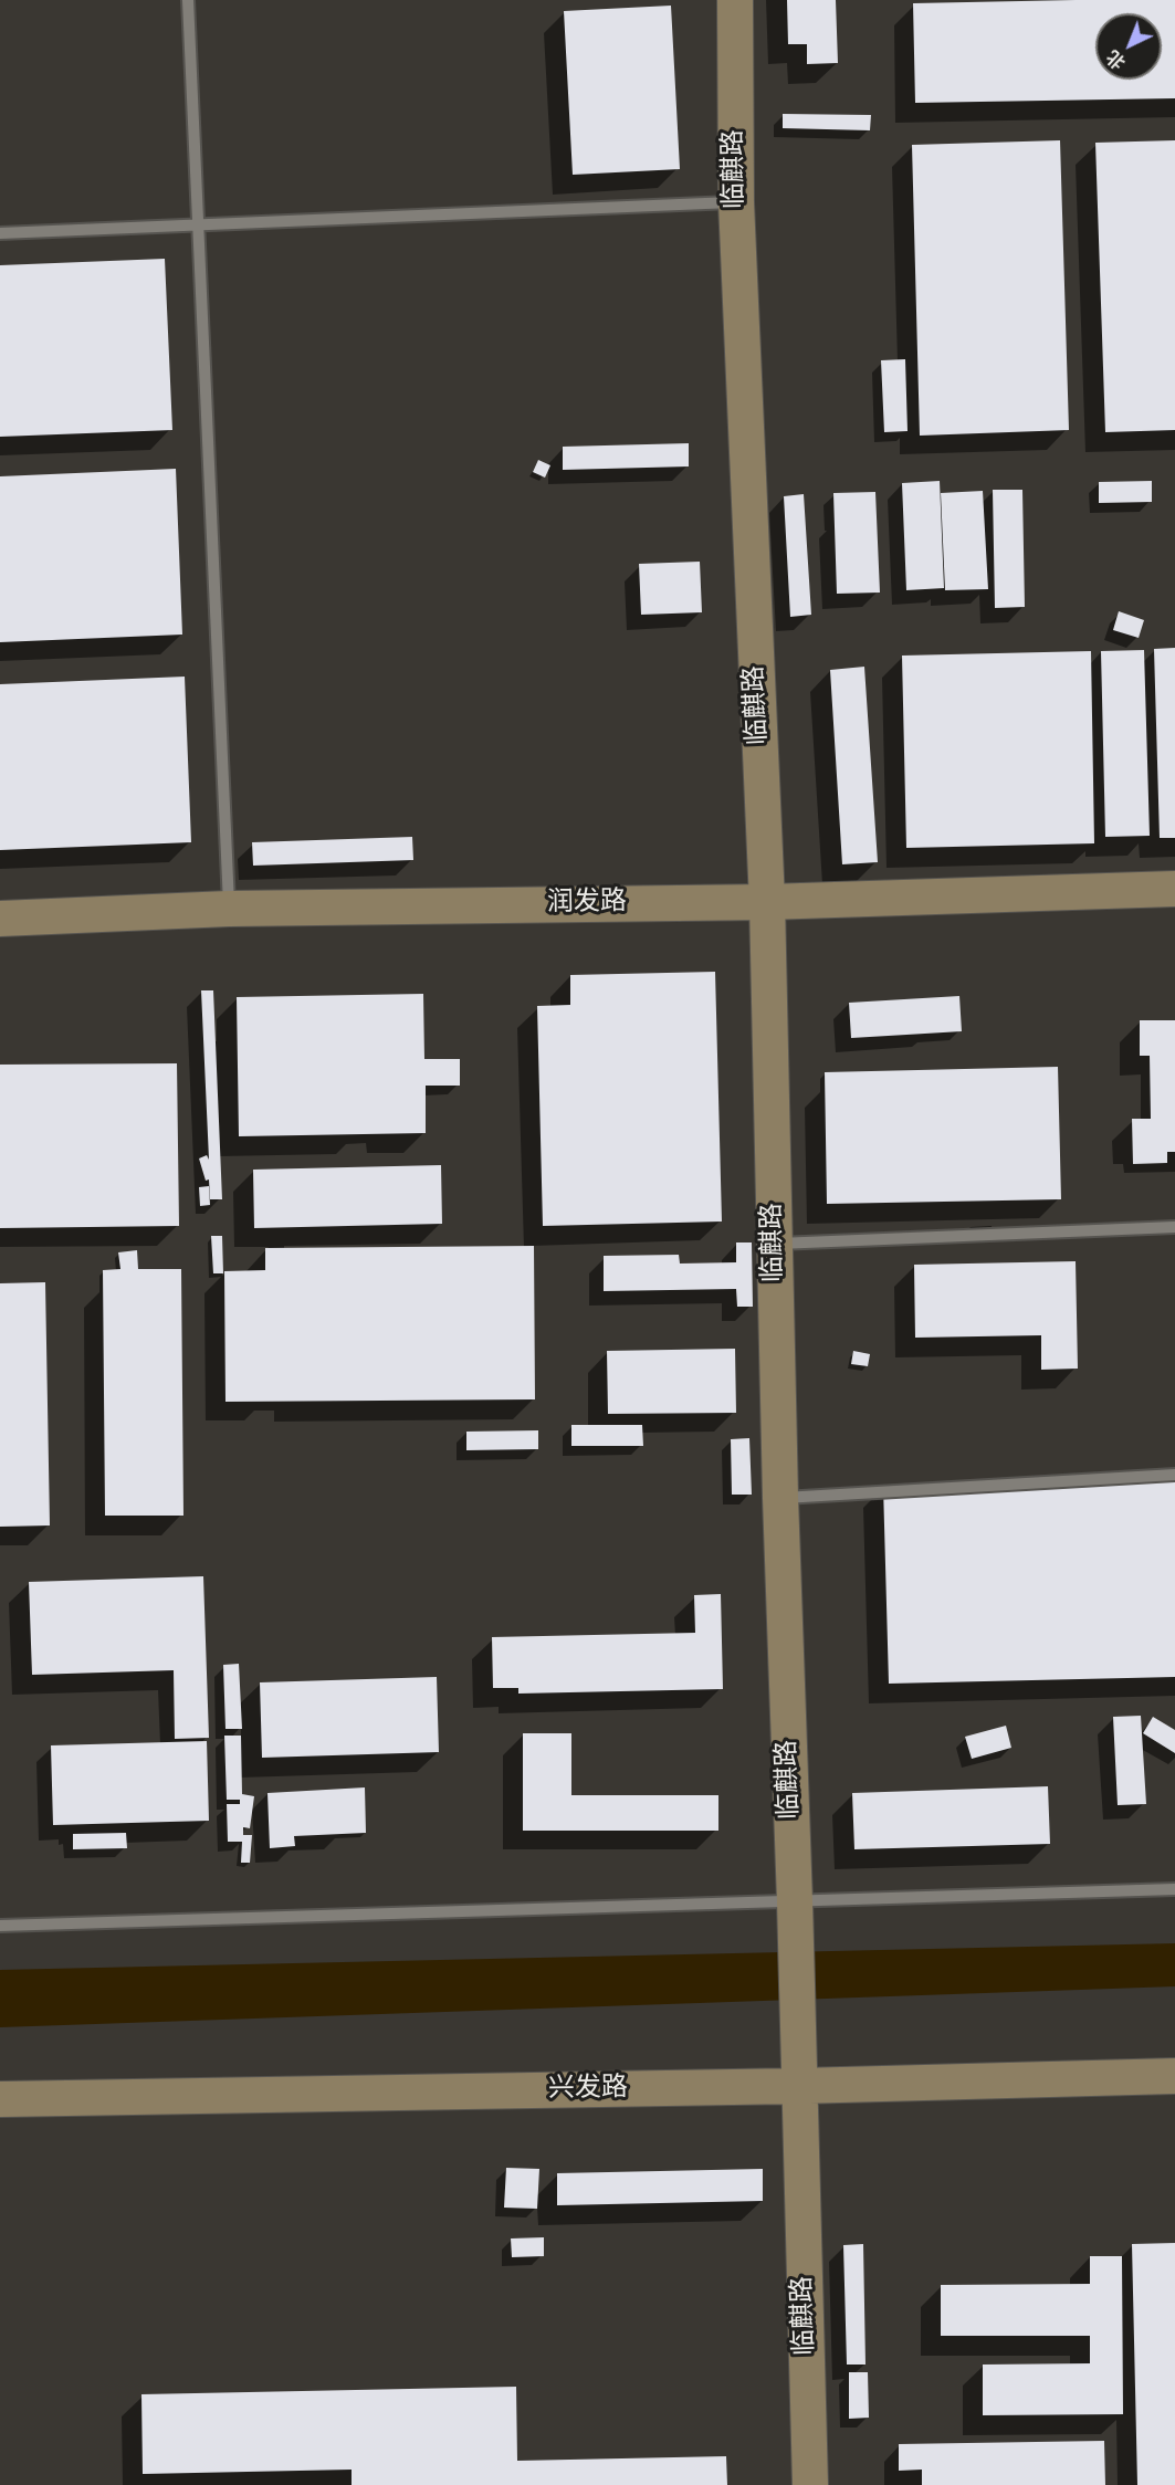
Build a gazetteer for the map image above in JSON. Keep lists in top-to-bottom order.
{
  "streets": {
    "street": ["临麒路", "润发路", "兴发路"]
  },
  "crossings": [
    ["临麒路", "润发路"],
    ["临麒路", "兴发路"]
  ],
  "north": "bottom left"
}
